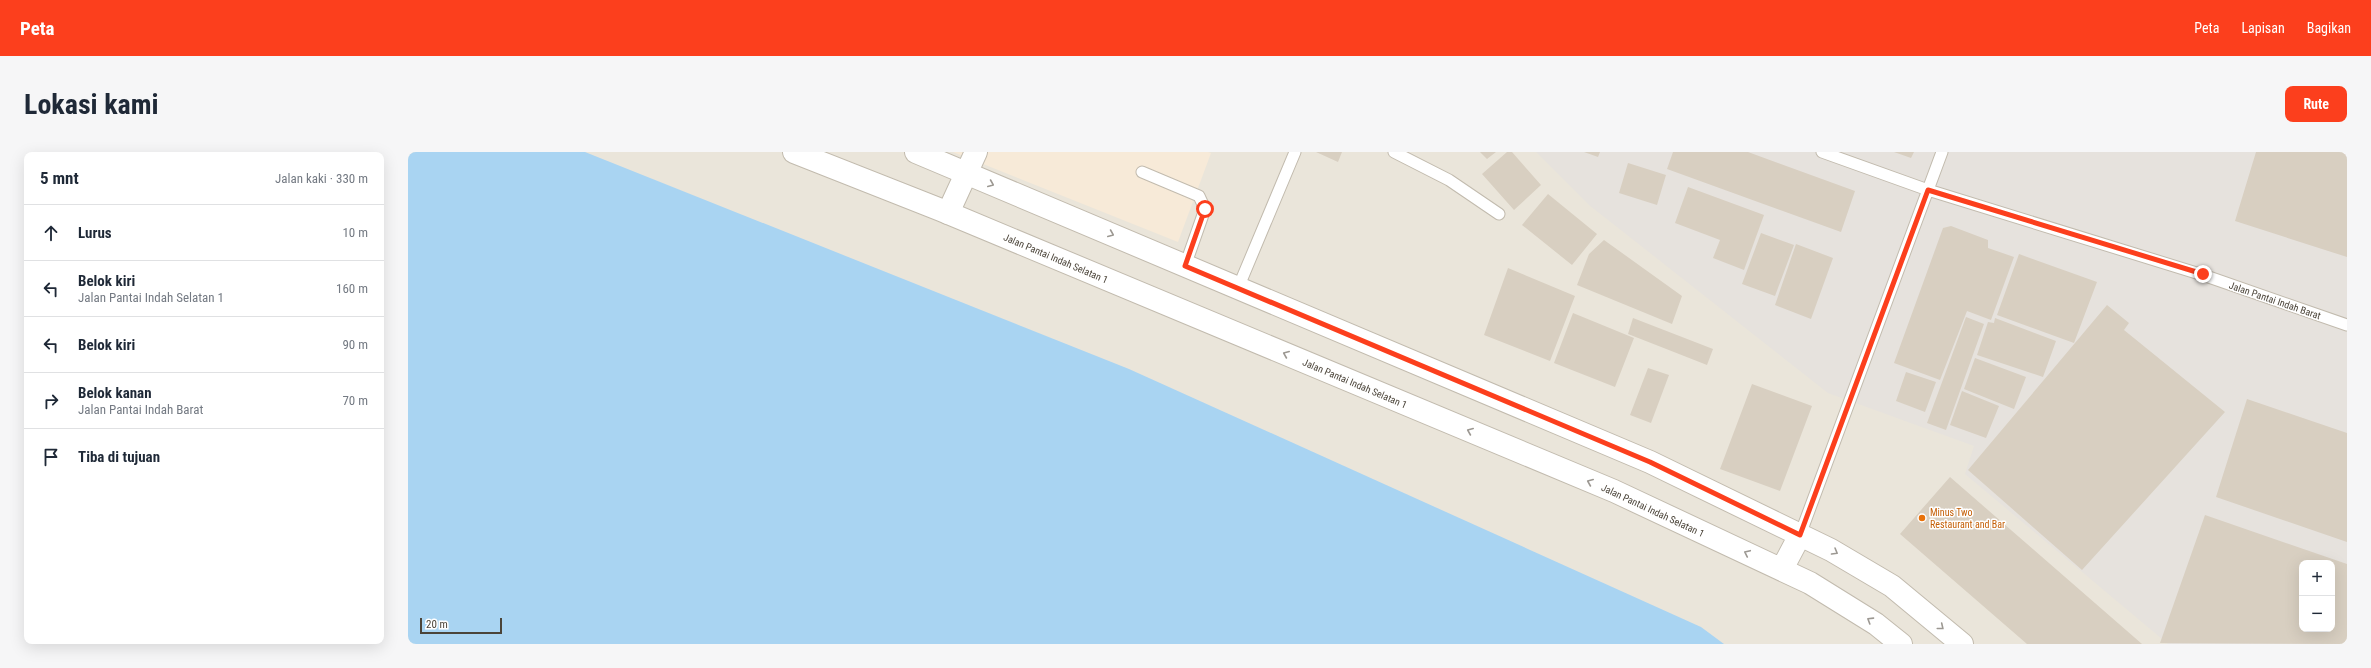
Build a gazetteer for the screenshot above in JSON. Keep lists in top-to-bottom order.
{
  "streets": {
    "street": ["Jalan Pantai Indah Selatan 1"],
    "lane": ["Jalan Pantai Indah Barat"]
  },
  "places": ["Minus Two Restaurant and Bar"],
  "scale_bar": "20 m",
  "page": {
    "header": "Peta",
    "nav": ["Peta", "Lapisan", "Bagikan"],
    "buttons": "Rute",
    "title": "Lokasi kami",
    "heading": ["5 mnt", "Jalan kaki · 330 m"],
    "list": [
      ["Lurus", "10 m"],
      ["Belok kiri", "Jalan Pantai Indah Selatan 1", "160 m"],
      ["Belok kiri", "90 m"],
      ["Belok kanan", "Jalan Pantai Indah Barat", "70 m"],
      "Tiba di tujuan"
    ],
    "map_buttons": ["+", "−"],
    "scale": "20 m"
  }
}
